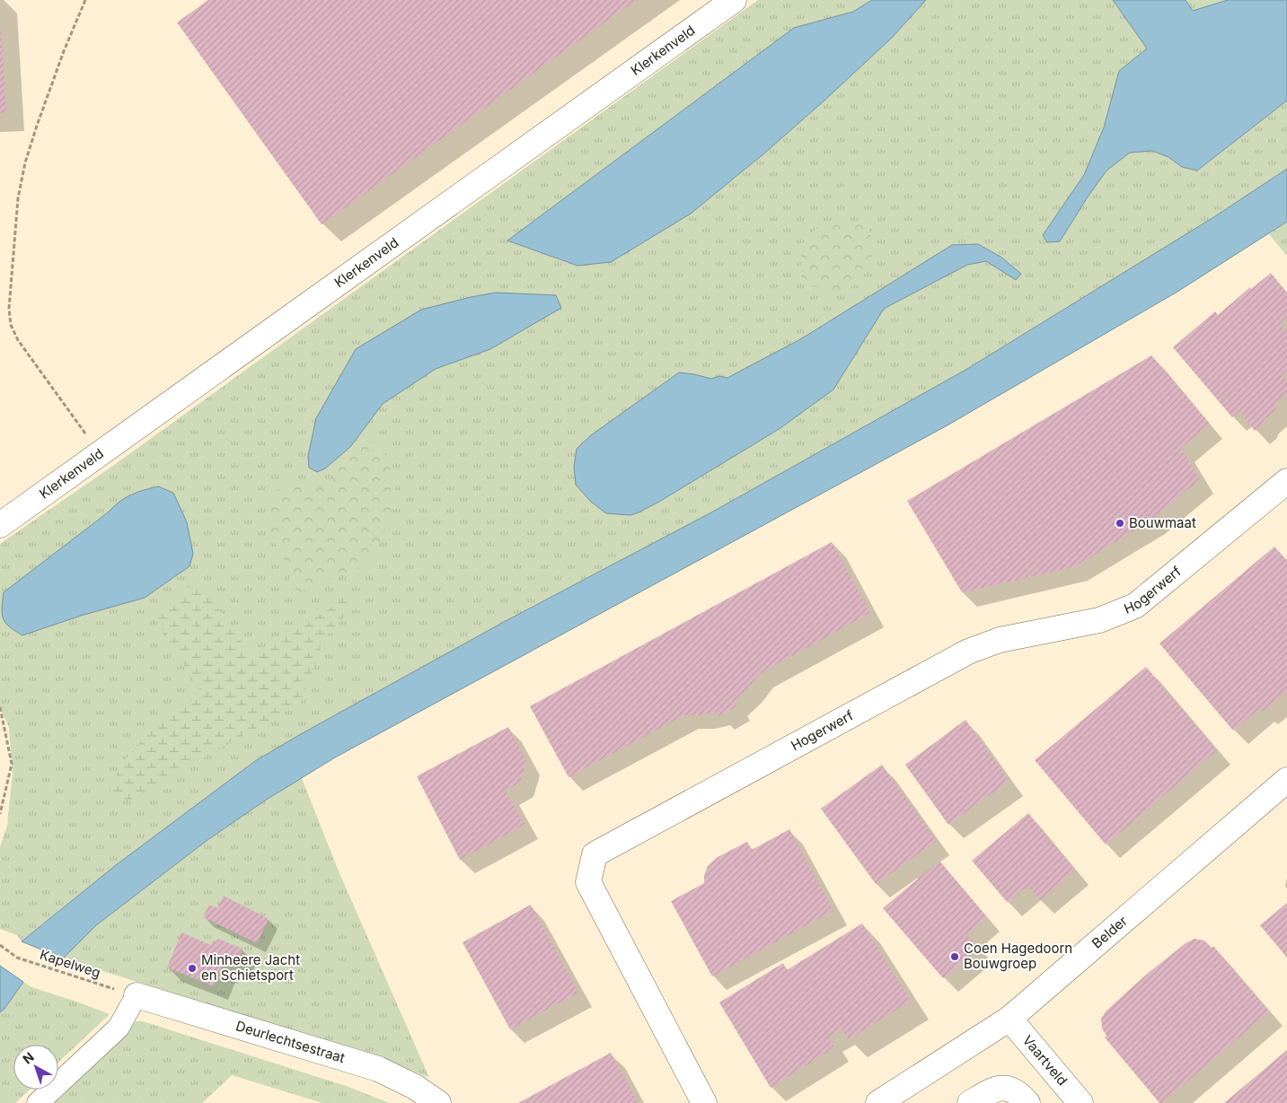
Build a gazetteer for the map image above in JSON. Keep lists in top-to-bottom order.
{
  "streets": {
    "street": [
      "Klerkenveld",
      "Hogerwerf",
      "Belder",
      "Deurlechtsestraat",
      "Vaartveld"
    ],
    "path": ["Kapelweg"]
  },
  "crossings": [
    ["Belder", "Vaartveld"],
    ["Kapelweg", "Deurlechtsestraat"]
  ],
  "places": ["Bouwmaat", "Coen Hagedoorn Bouwgroep", "Minheere Jacht en Schietsport"],
  "north": "top left"
}
